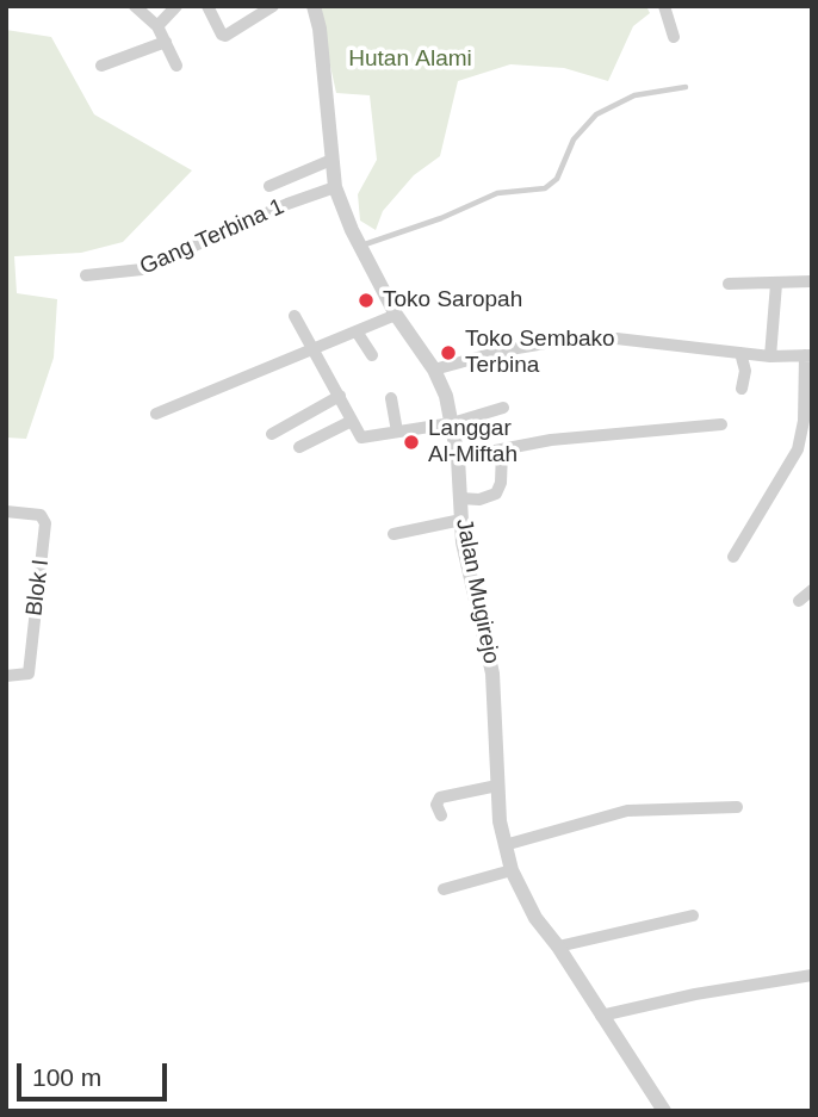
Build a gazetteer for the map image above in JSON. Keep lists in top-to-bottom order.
{
  "streets": {
    "street": ["Gang Terbina 1", "Blok I", "Jalan Mugirejo"]
  },
  "crossings": [
    ["Gang Terbina 1", "Jalan Mugirejo"]
  ],
  "parks": ["Hutan Alami"],
  "places": ["Toko Saropah", "Toko Sembako Terbina", "Langgar Al-Miftah"],
  "scale_bar": "100 m"
}
